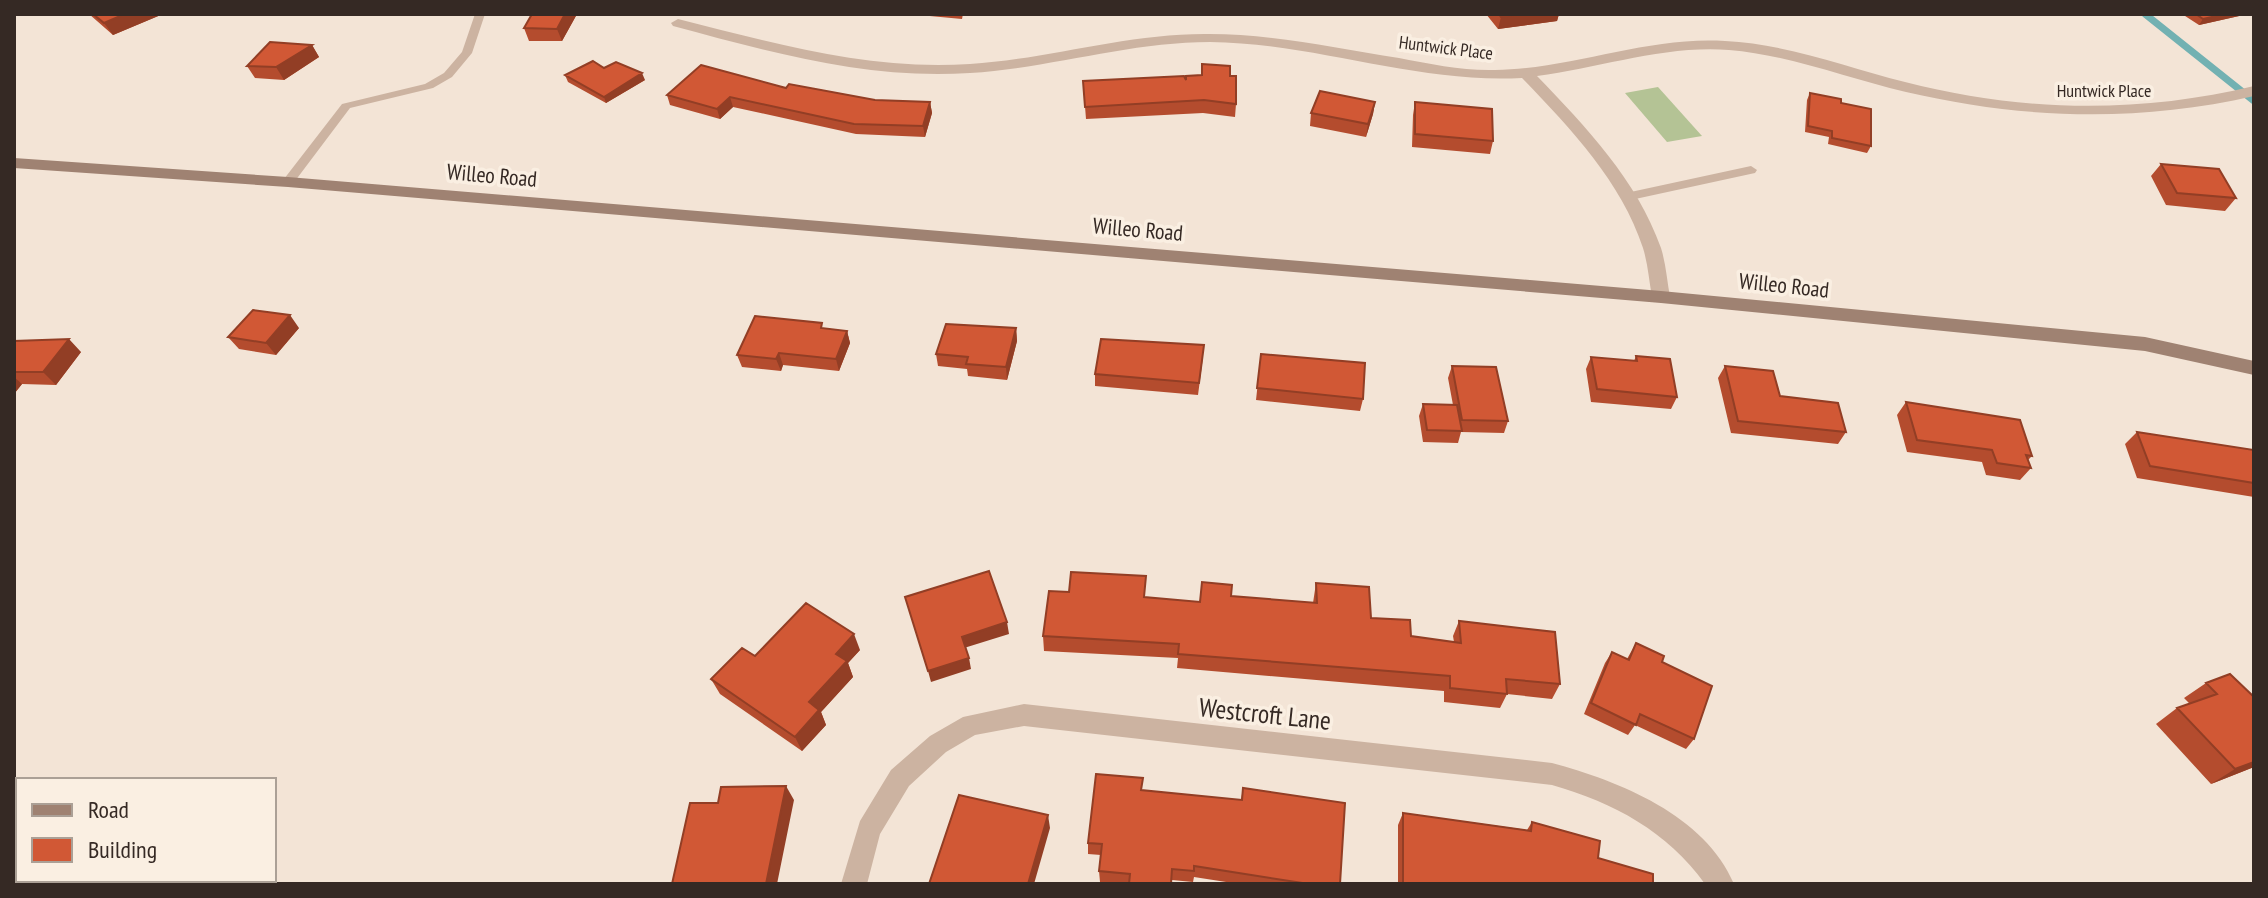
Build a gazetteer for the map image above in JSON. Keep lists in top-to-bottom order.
{
  "streets": {
    "street": ["Huntwick Place", "Willeo Road", "Westcroft Lane"]
  },
  "legend": ["Road", "Building"]
}
